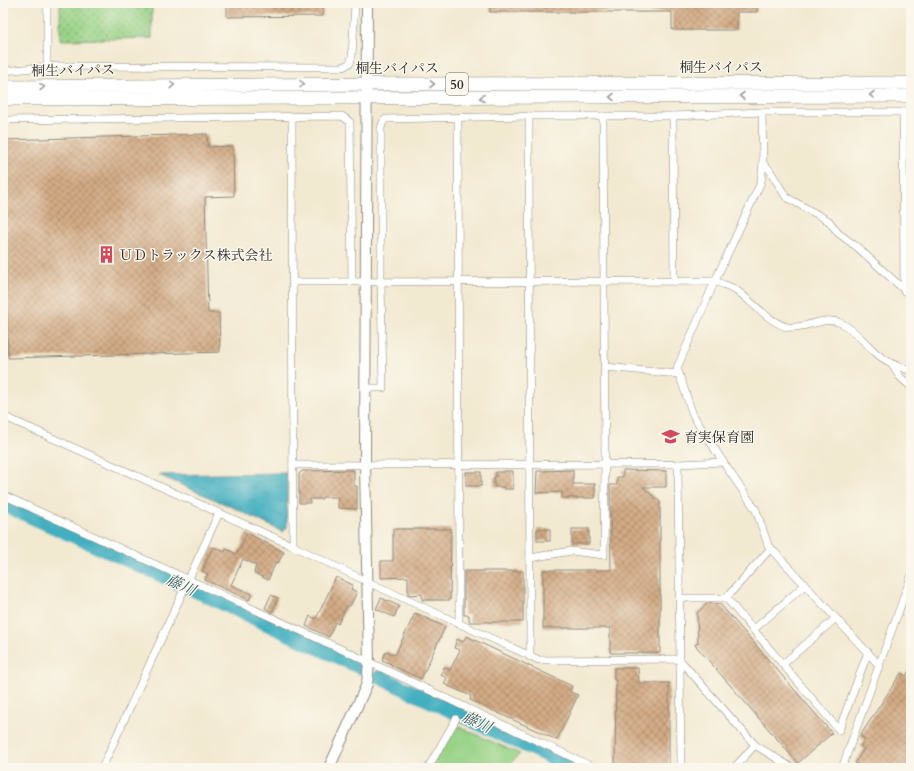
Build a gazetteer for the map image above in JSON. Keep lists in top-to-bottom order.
{
  "streets": {
    "highway": ["桐生バイパス", "50"]
  },
  "water": ["藤川"],
  "places": {
    "building": ["ＵＤトラックス株式会社"],
    "school or university": ["育実保育園"]
  }
}
